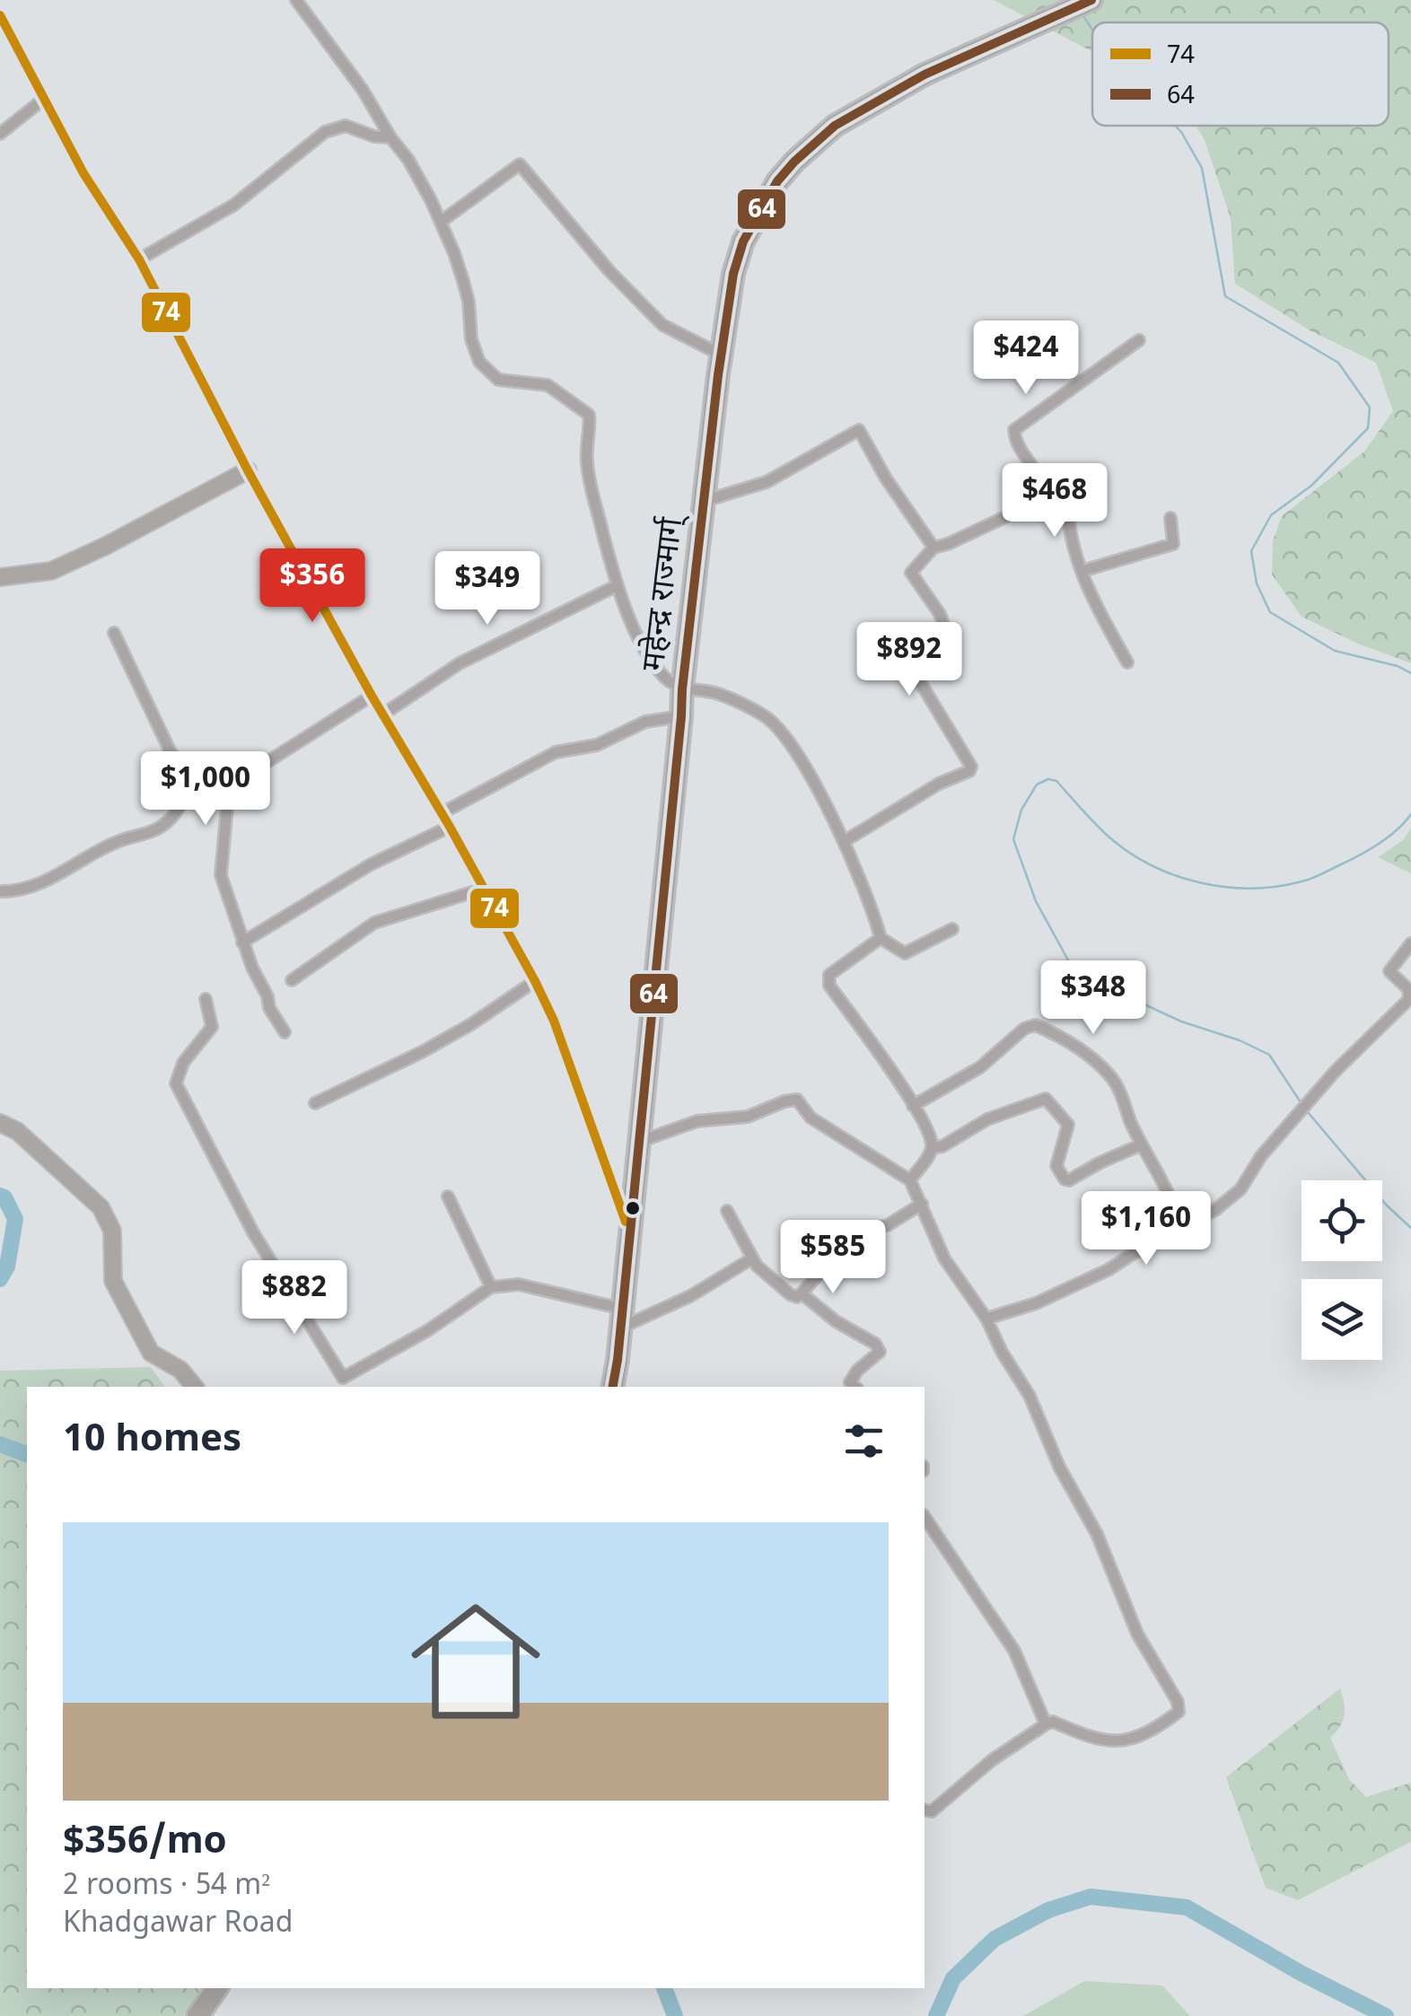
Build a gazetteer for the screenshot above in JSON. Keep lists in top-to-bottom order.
{
  "streets": {
    "highway": ["महेन्द्र राज्मार्ग्"]
  },
  "lines": ["transit line 64", "transit line 74"],
  "legend": ["74", "64"],
  "page": {
    "price": [
      "$424",
      "$468",
      "$356",
      "$349",
      "$892",
      "$1,000",
      "$348",
      "$1,160",
      "$585",
      "$882"
    ],
    "heading": "10 homes",
    "list": [
      {
        "name": "$356/mo",
        "note": "2 rooms · 54 m² · Khadgawar Road"
      }
    ]
  }
}
